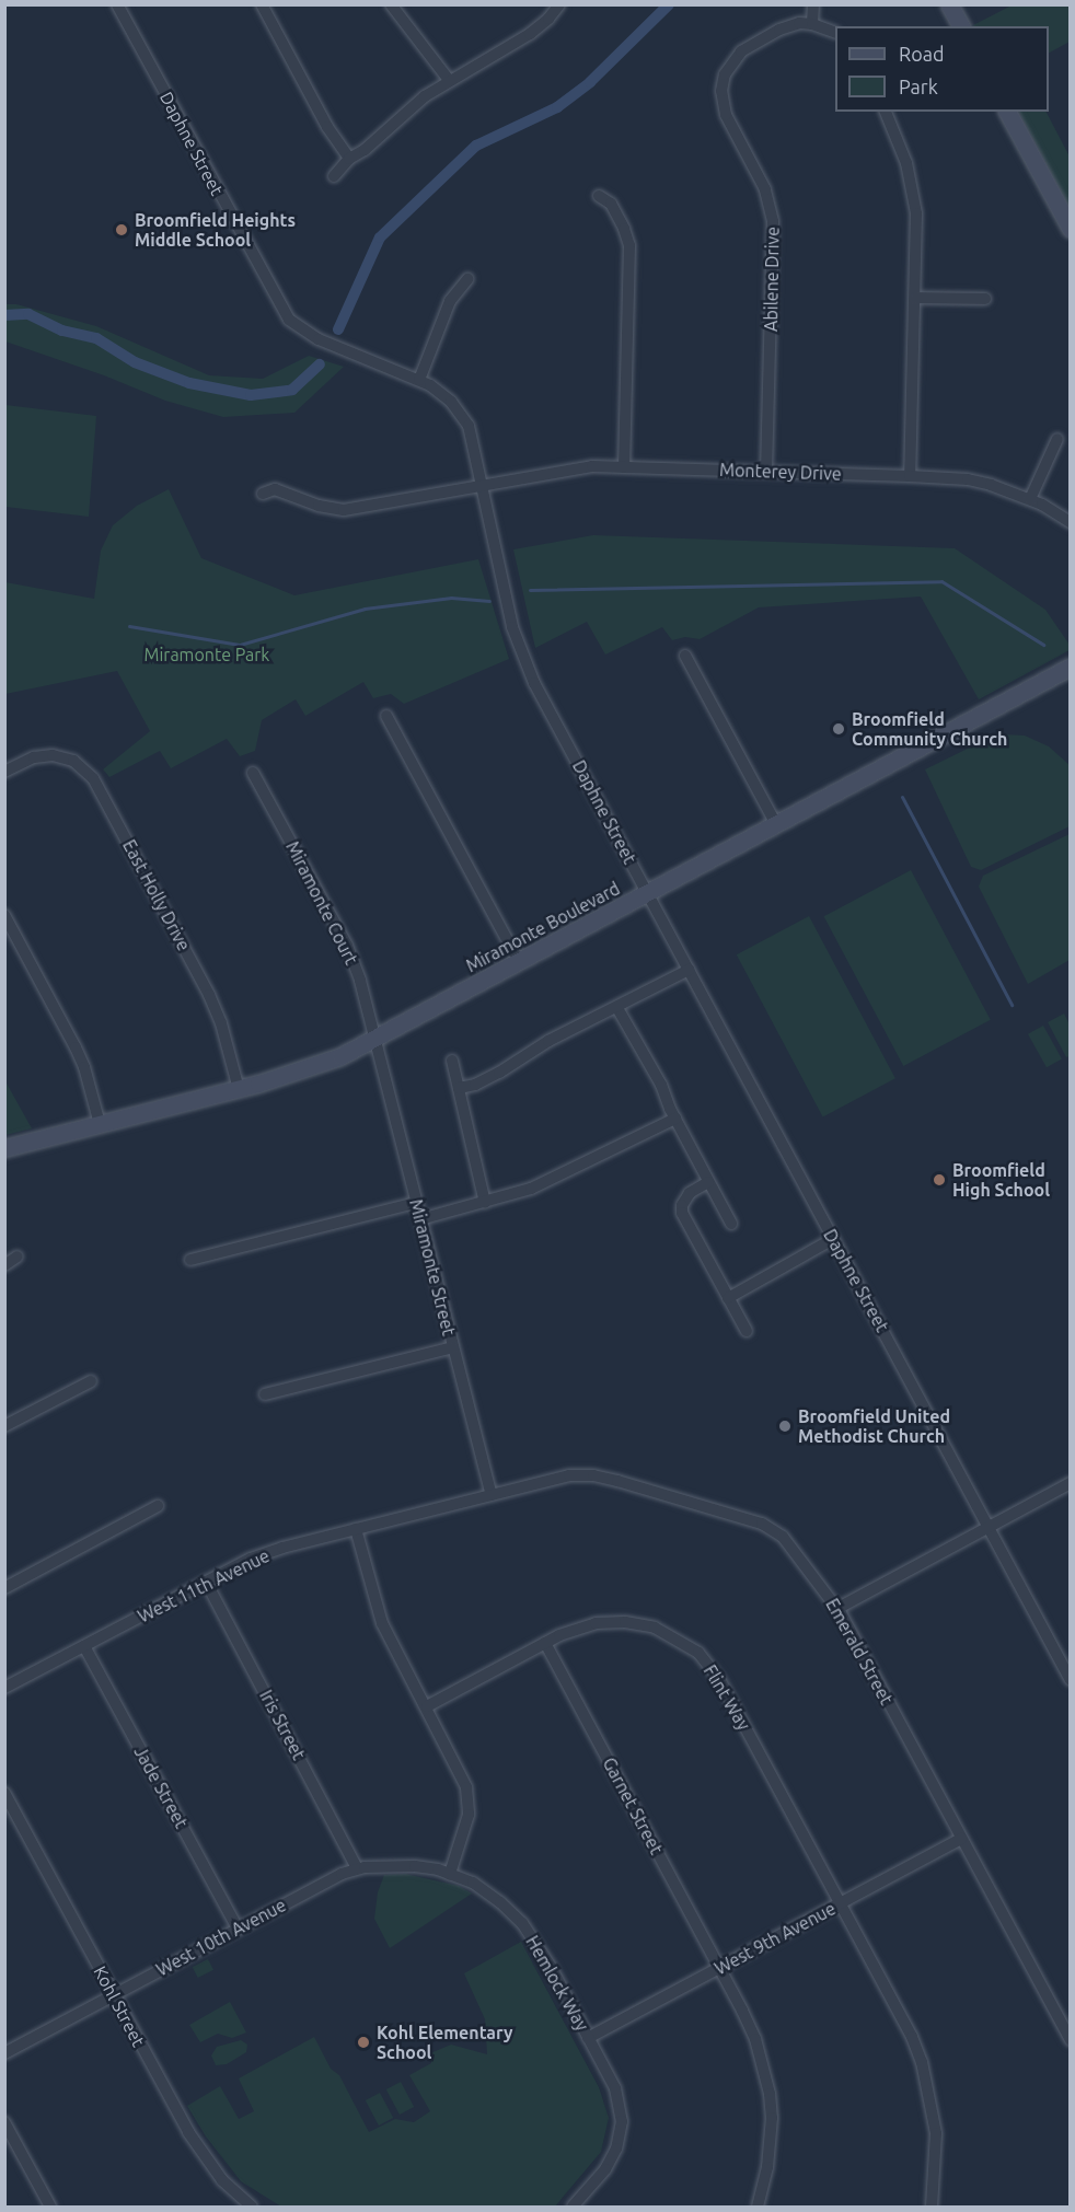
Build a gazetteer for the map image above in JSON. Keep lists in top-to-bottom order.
{
  "streets": {
    "street": [
      "Daphne Street",
      "Abilene Drive",
      "Monterey Drive",
      "East Holly Drive",
      "Miramonte Court",
      "Miramonte Boulevard",
      "Miramonte Street",
      "West 11th Avenue",
      "Emerald Street",
      "Flint Way",
      "Iris Street",
      "Jade Street",
      "Garnet Street",
      "West 10th Avenue",
      "West 9th Avenue",
      "Hemlock Way",
      "Kohl Street"
    ]
  },
  "crossings": [
    ["Daphne Street", "Monterey Drive"],
    ["Daphne Street", "Miramonte Boulevard"],
    ["Abilene Drive", "Monterey Drive"],
    ["East Holly Drive", "Miramonte Boulevard"],
    ["Miramonte Court", "Miramonte Boulevard"],
    ["Miramonte Court", "Miramonte Street"],
    ["Miramonte Boulevard", "Miramonte Street"],
    ["Miramonte Street", "West 11th Avenue"],
    ["Miramonte Street", "Emerald Street"],
    ["West 11th Avenue", "Emerald Street"],
    ["West 11th Avenue", "Iris Street"],
    ["West 11th Avenue", "Jade Street"],
    ["Emerald Street", "West 9th Avenue"],
    ["Flint Way", "Garnet Street"],
    ["Flint Way", "West 9th Avenue"],
    ["Iris Street", "West 10th Avenue"],
    ["Jade Street", "West 10th Avenue"],
    ["Garnet Street", "West 9th Avenue"],
    ["West 10th Avenue", "Hemlock Way"],
    ["West 10th Avenue", "Kohl Street"],
    ["West 9th Avenue", "Hemlock Way"]
  ],
  "parks": ["Miramonte Park"],
  "places": [
    "Broomfield Heights Middle School",
    "Broomfield Community Church",
    "Broomfield High School",
    "Broomfield United Methodist Church",
    "Kohl Elementary School"
  ],
  "legend": ["Road", "Park"]
}
